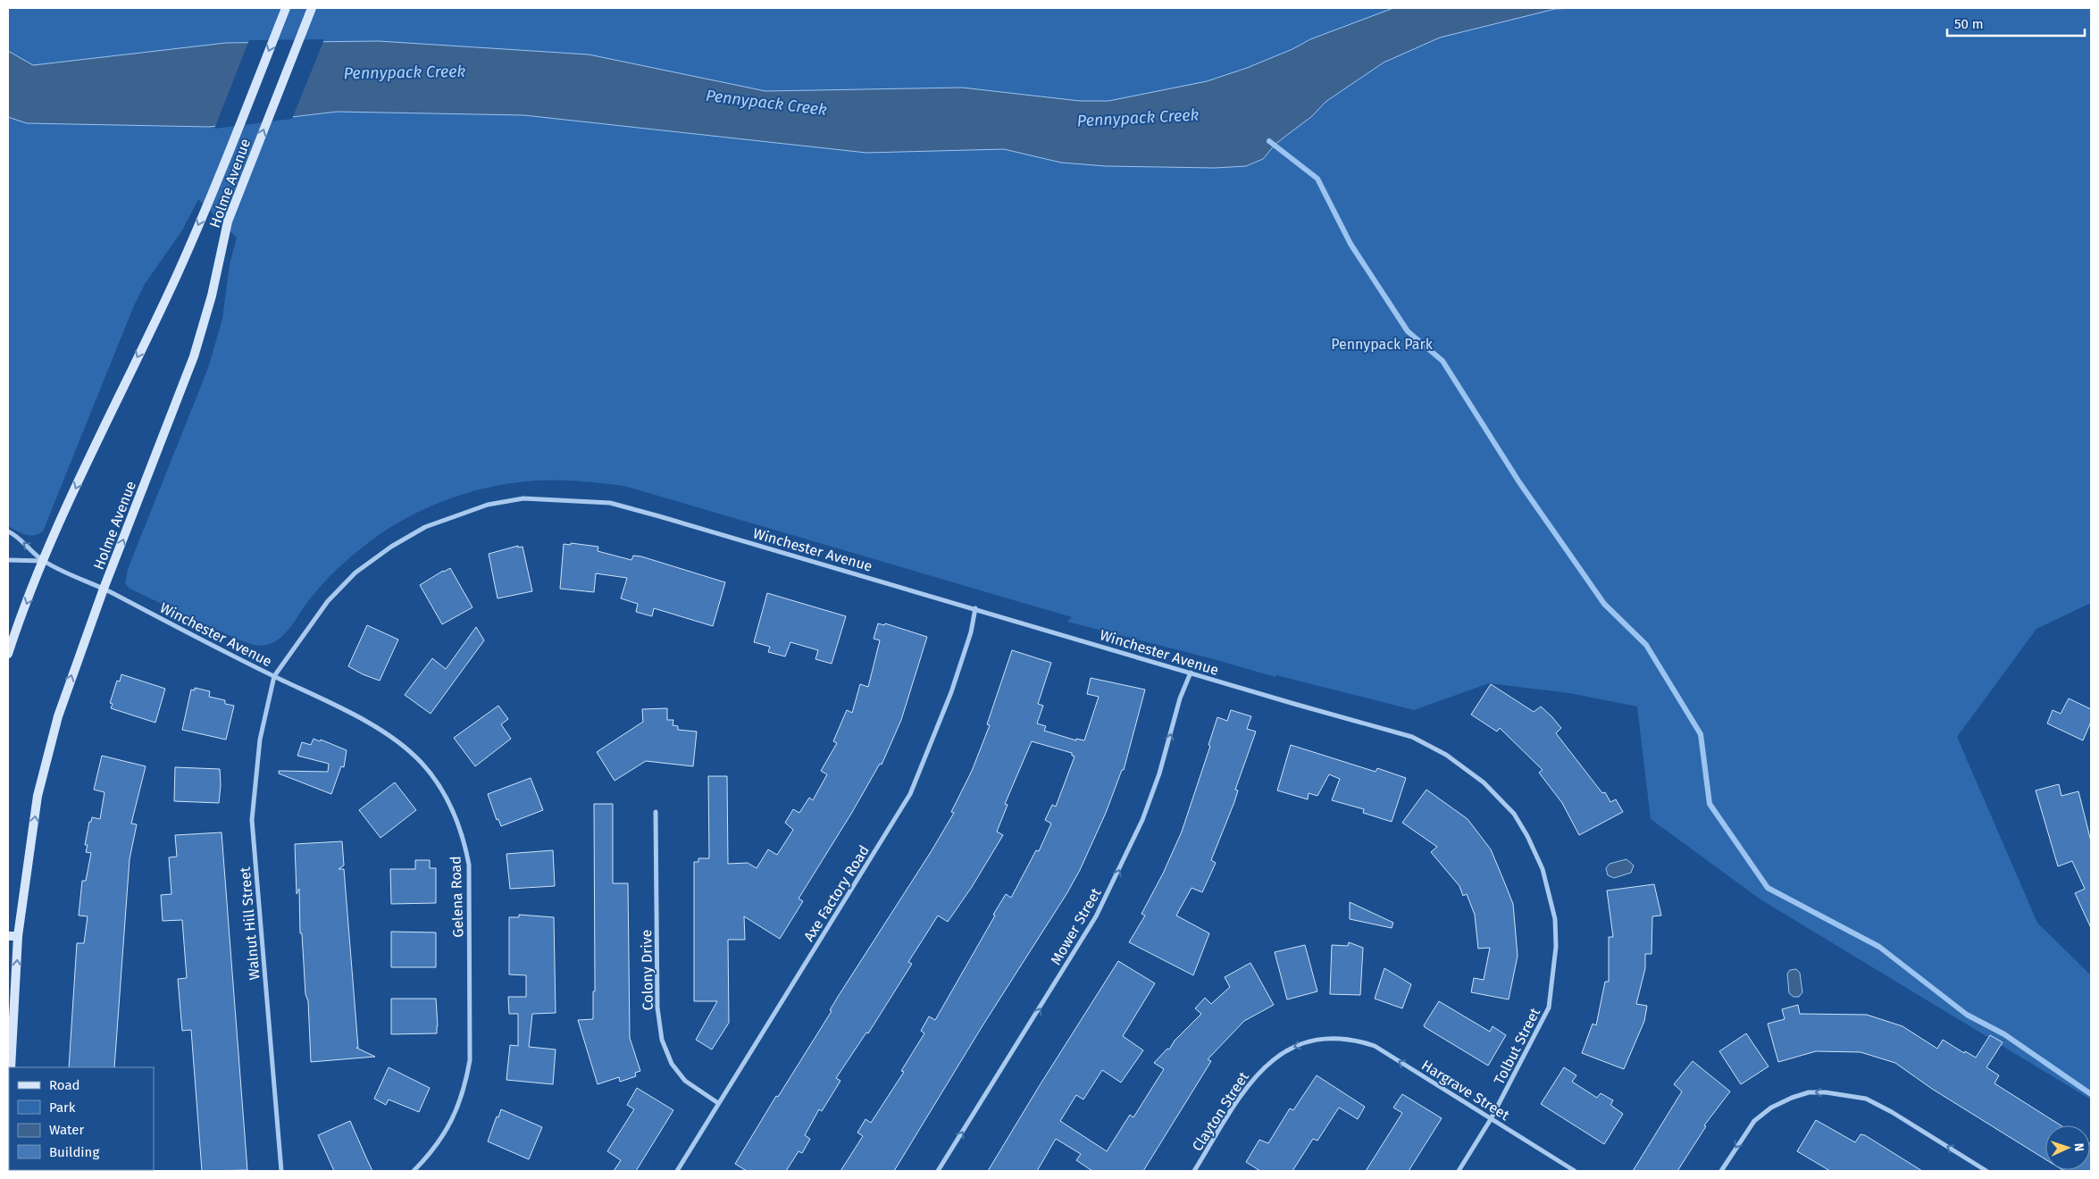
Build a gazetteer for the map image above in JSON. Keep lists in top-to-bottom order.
{
  "streets": {
    "main road": ["Holme Avenue"],
    "street": [
      "Winchester Avenue",
      "Axe Factory Road",
      "Gelena Road",
      "Walnut Hill Street",
      "Mower Street",
      "Colony Drive",
      "Tolbut Street",
      "Hargrave Street",
      "Clayton Street"
    ]
  },
  "crossings": [
    ["Holme Avenue", "Winchester Avenue"],
    ["Winchester Avenue", "Axe Factory Road"],
    ["Winchester Avenue", "Gelena Road"],
    ["Winchester Avenue", "Walnut Hill Street"],
    ["Winchester Avenue", "Mower Street"],
    ["Winchester Avenue", "Tolbut Street"],
    ["Axe Factory Road", "Colony Drive"],
    ["Gelena Road", "Walnut Hill Street"],
    ["Tolbut Street", "Hargrave Street"],
    ["Hargrave Street", "Clayton Street"]
  ],
  "one_way": ["Mower Street", "Hargrave Street", "Clayton Street"],
  "water": ["Pennypack Creek"],
  "parks": ["Pennypack Park"],
  "legend": [
    "Road",
    "Park",
    "Water",
    "Building"
  ],
  "scale_bar": "50 m",
  "north": "right"
}
